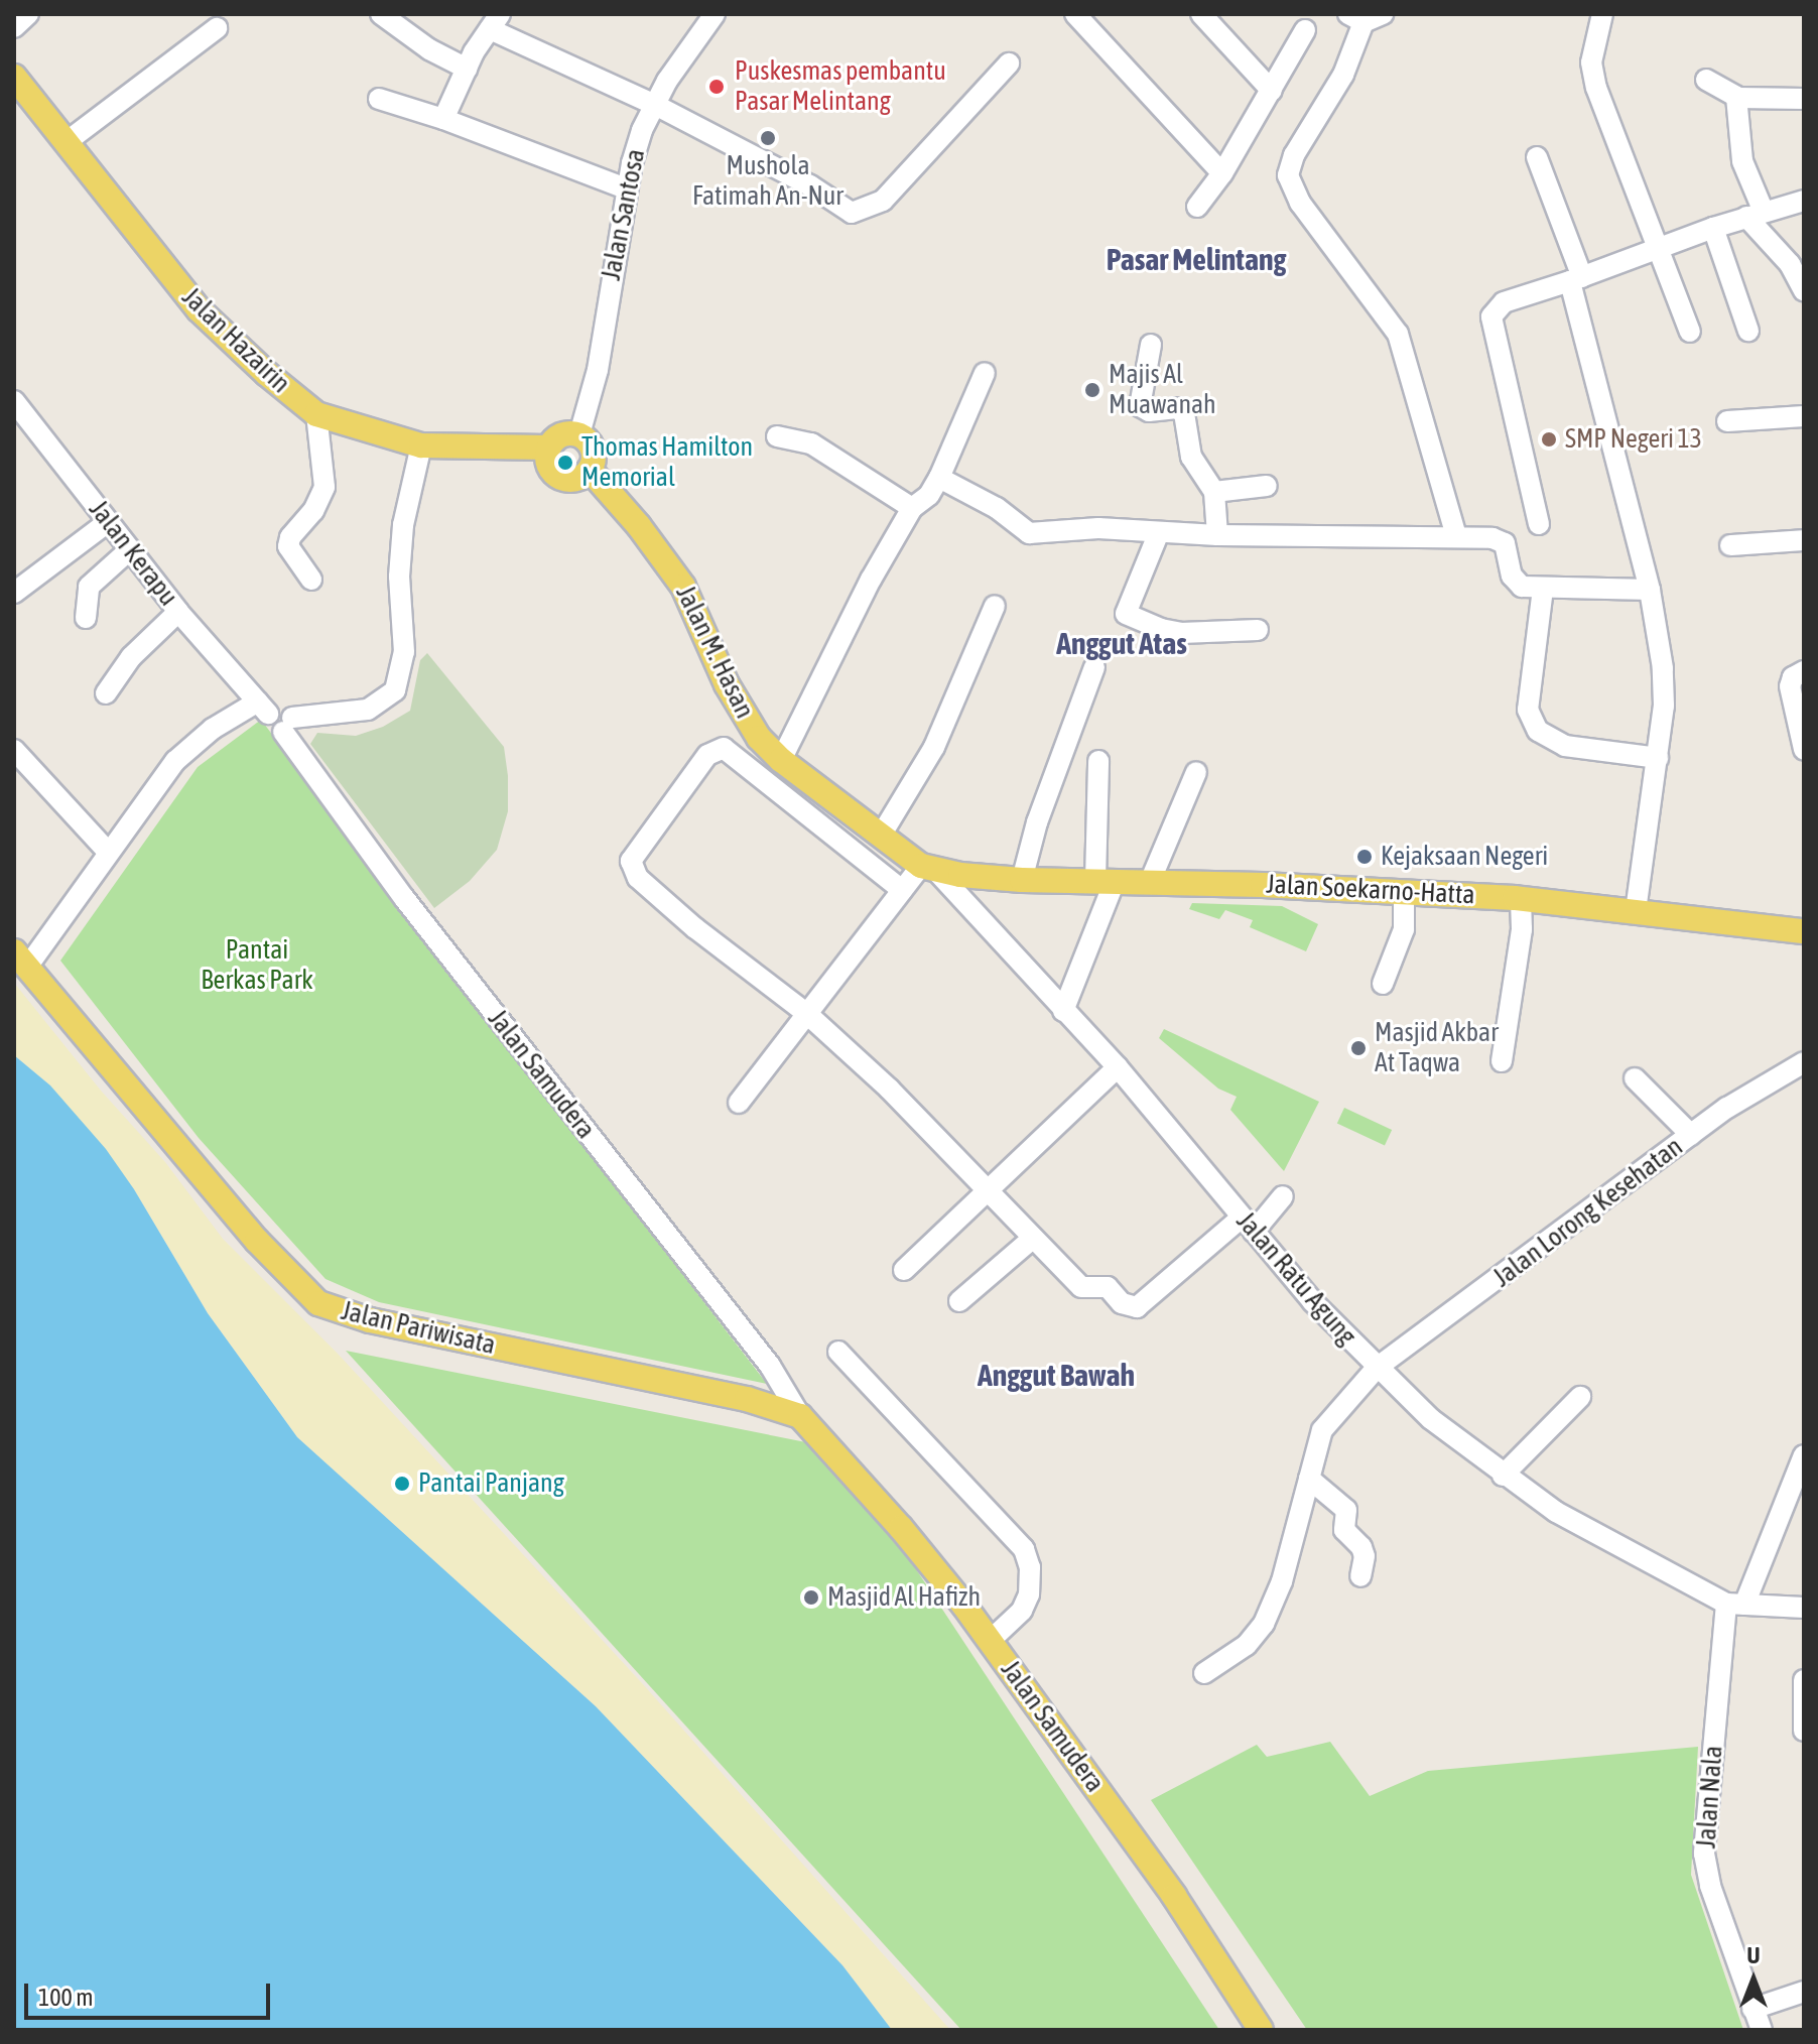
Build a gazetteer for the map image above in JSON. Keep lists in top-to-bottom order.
{
  "streets": {
    "main road": [
      "Jalan Hazairin",
      "Jalan M. Hasan",
      "Jalan Soekarno-Hatta",
      "Jalan Samudera",
      "Jalan Pariwisata"
    ],
    "street": [
      "Jalan Santosa",
      "Jalan Kerapu",
      "Jalan Lorong Kesehatan",
      "Jalan Ratu Agung",
      "Jalan Nala"
    ]
  },
  "crossings": [
    ["Jalan Santosa", "Jalan Hazairin"],
    ["Jalan Santosa", "Jalan M. Hasan"],
    ["Jalan Hazairin", "Jalan M. Hasan"],
    ["Jalan Kerapu", "Jalan Samudera"],
    ["Jalan M. Hasan", "Jalan Soekarno-Hatta"],
    ["Jalan M. Hasan", "Jalan Ratu Agung"],
    ["Jalan Soekarno-Hatta", "Jalan Ratu Agung"],
    ["Jalan Samudera", "Jalan Pariwisata"],
    ["Jalan Lorong Kesehatan", "Jalan Ratu Agung"],
    ["Jalan Ratu Agung", "Jalan Nala"]
  ],
  "districts": ["Pasar Melintang", "Anggut Atas", "Anggut Bawah"],
  "parks": ["Pantai Berkas Park"],
  "places": [
    "Puskesmas pembantu Pasar Melintang",
    "Mushola Fatimah An-Nur",
    "Majis Al Muawanah",
    "SMP Negeri 13",
    "Thomas Hamilton Memorial",
    "Kejaksaan Negeri",
    "Masjid Akbar At Taqwa",
    "Pantai Panjang",
    "Masjid Al Hafizh"
  ],
  "scale_bar": "100 m",
  "north": "top"
}
